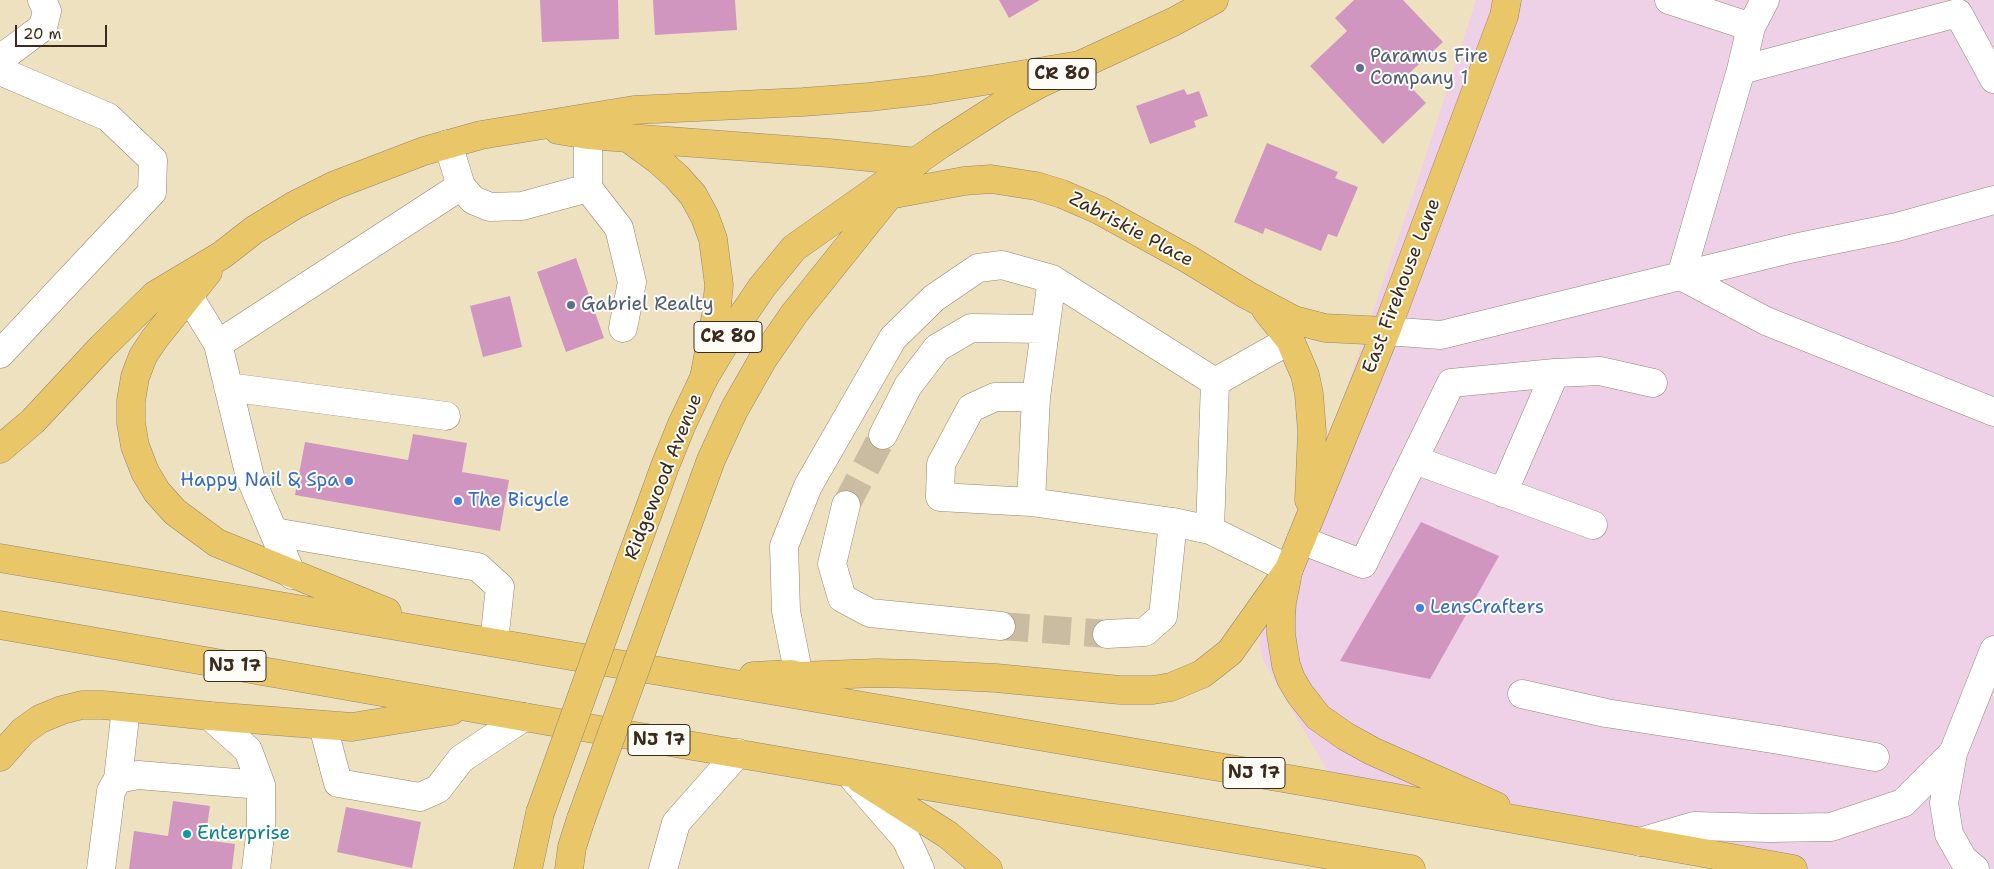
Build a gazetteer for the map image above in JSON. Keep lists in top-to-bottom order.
{
  "streets": {
    "main road": [
      "CR 80",
      "Zabriskie Place",
      "East Firehouse Lane",
      "Ridgewood Avenue",
      "NJ 17"
    ]
  },
  "crossings": [
    ["Zabriskie Place", "Ridgewood Avenue"]
  ],
  "places": [
    "Paramus Fire Company 1",
    "Gabriel Realty",
    "Happy Nail & Spa",
    "The Bicycle",
    "LensCrafters",
    "Enterprise"
  ],
  "scale_bar": "20 m"
}
